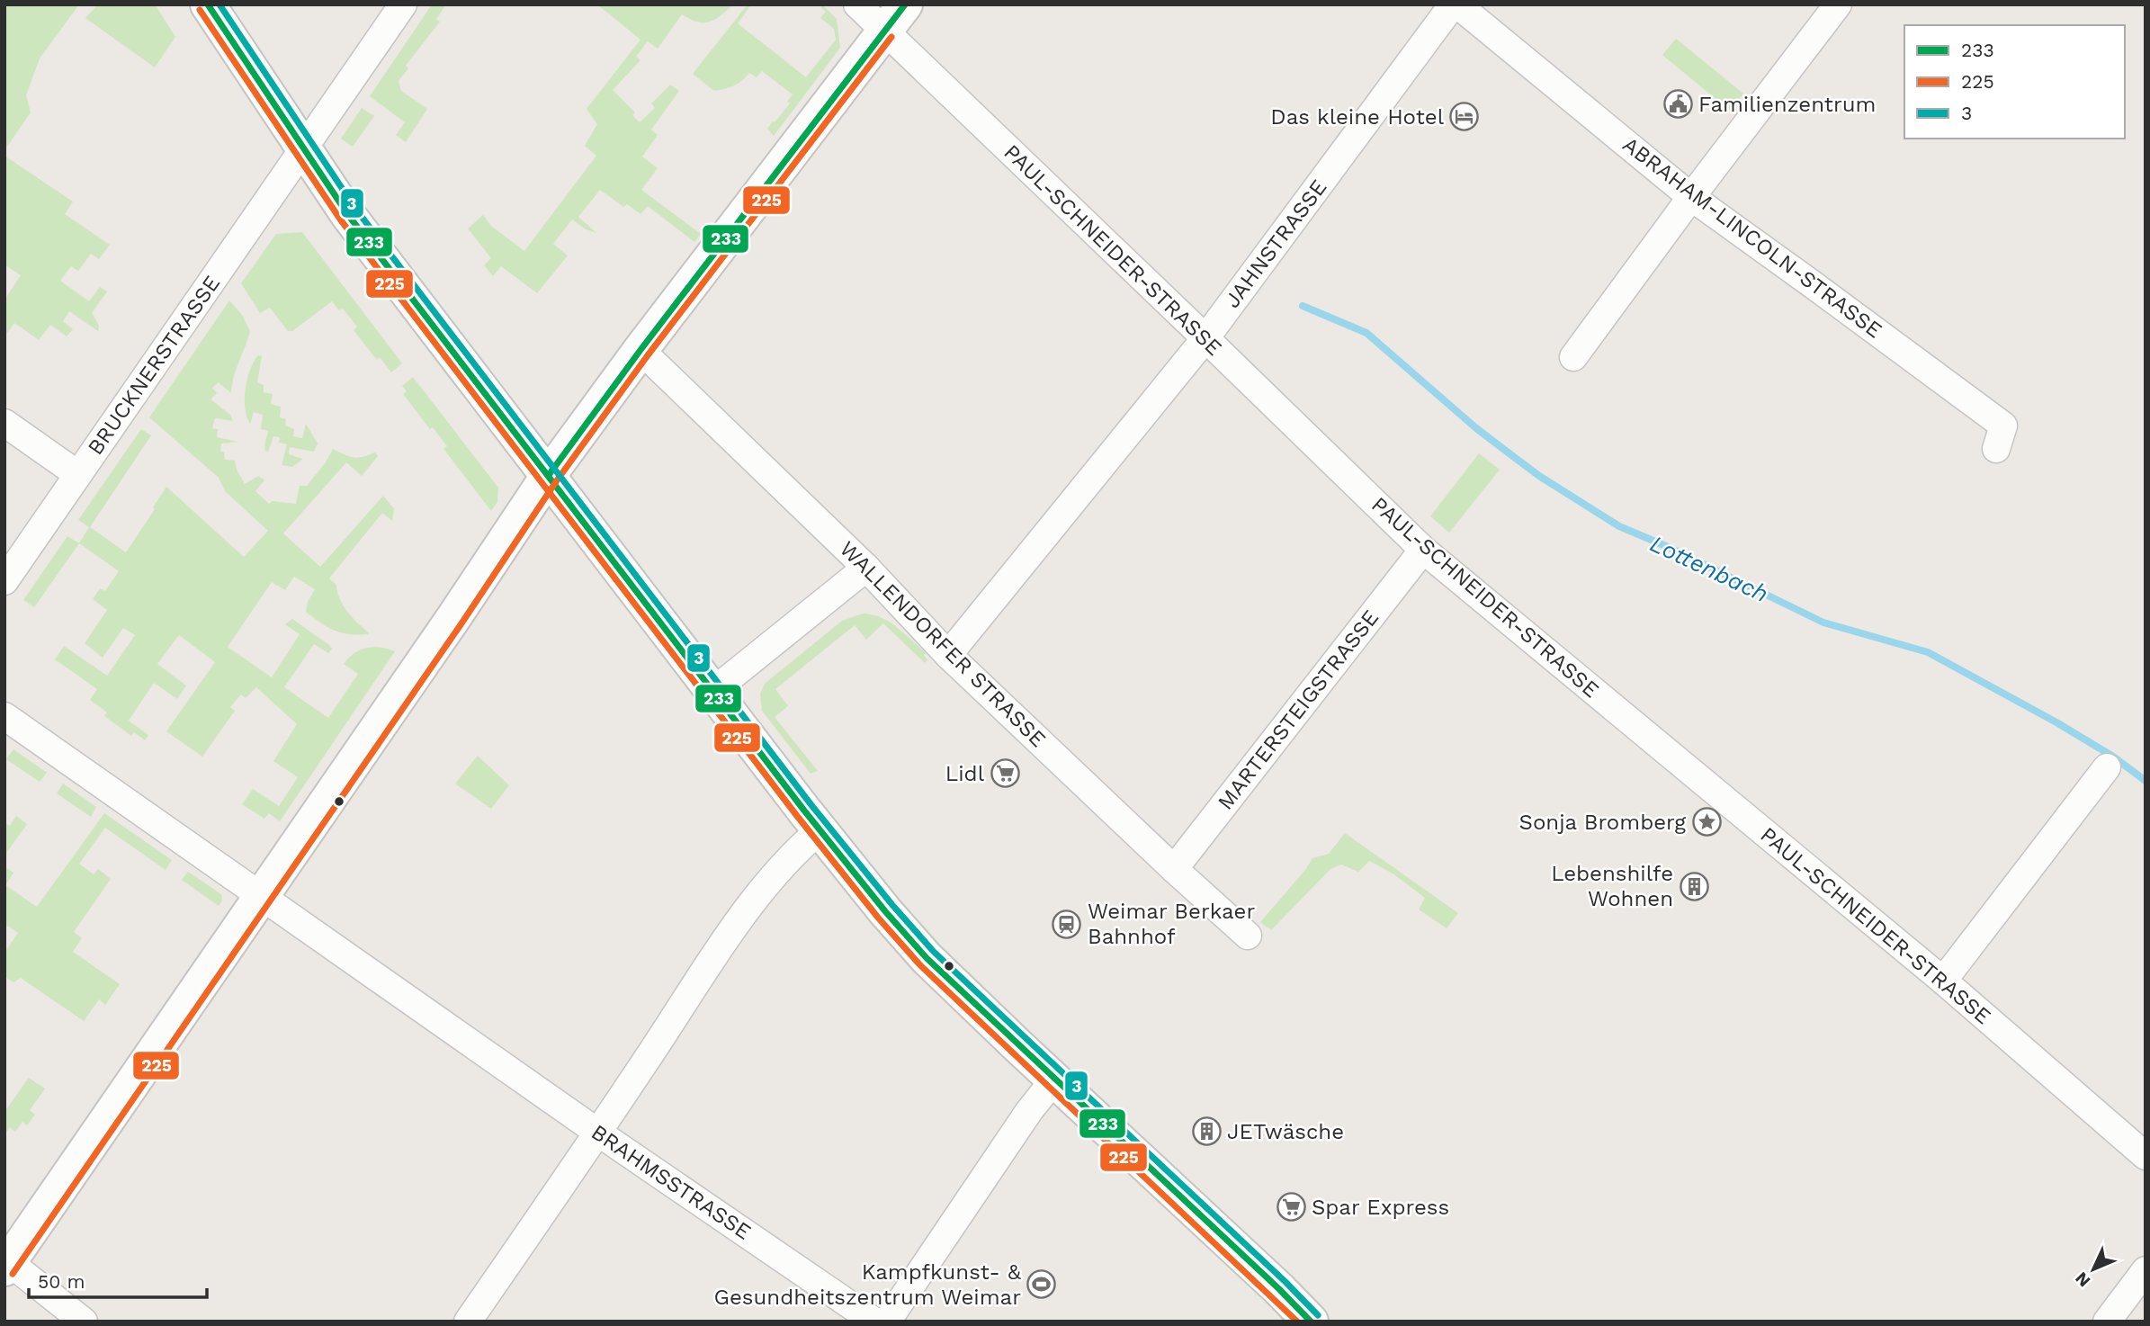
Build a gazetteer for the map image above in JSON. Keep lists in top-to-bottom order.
{
  "streets": {
    "street": [
      "ABRAHAM-LINCOLN-STRASSE",
      "JAHNSTRASSE",
      "PAUL-SCHNEIDER-STRASSE",
      "BRUCKNERSTRASSE",
      "WALLENDORFER STRASSE",
      "MARTERSTEIGSTRASSE",
      "BRAHMSSTRASSE"
    ]
  },
  "crossings": [
    ["ABRAHAM-LINCOLN-STRASSE", "JAHNSTRASSE"],
    ["JAHNSTRASSE", "PAUL-SCHNEIDER-STRASSE"],
    ["JAHNSTRASSE", "WALLENDORFER STRASSE"],
    ["PAUL-SCHNEIDER-STRASSE", "MARTERSTEIGSTRASSE"],
    ["WALLENDORFER STRASSE", "MARTERSTEIGSTRASSE"]
  ],
  "water": ["Lottenbach"],
  "places": {
    "public building": ["Familienzentrum"],
    "hotel": ["Das kleine Hotel"],
    "supermarket": ["Lidl", "Spar Express"],
    "place": ["Sonja Bromberg"],
    "building": ["Lebenshilfe Wohnen", "JETwäsche"],
    "station": ["Weimar Berkaer Bahnhof"],
    "sports": ["Kampfkunst- & Gesundheitszentrum Weimar"]
  },
  "lines": ["transit line 233", "transit line 3", "transit line 225"],
  "legend": ["233", "225", "3"],
  "scale_bar": "50 m",
  "north": "bottom left"
}
